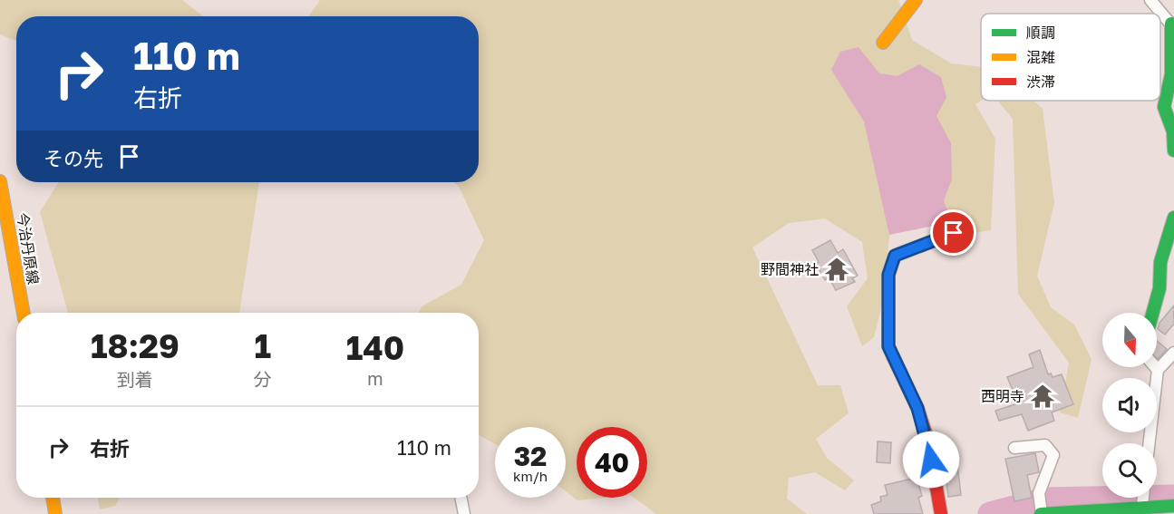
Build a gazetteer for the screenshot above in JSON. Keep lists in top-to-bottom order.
{
  "streets": {
    "street": ["今治丹原線"]
  },
  "places": {
    "temple": ["野間神社", "西明寺"]
  },
  "legend": ["順調", "混雑", "渋滞"],
  "north": "bottom",
  "page": {
    "turn": ["110 m", "右折"],
    "then": "その先",
    "eta": [
      "18:29",
      "到着",
      "1",
      "分",
      "140",
      "m"
    ],
    "list": [
      {
        "name": "右折",
        "value": "110 m"
      }
    ],
    "speed": "32 km/h",
    "limit": "40"
  }
}
